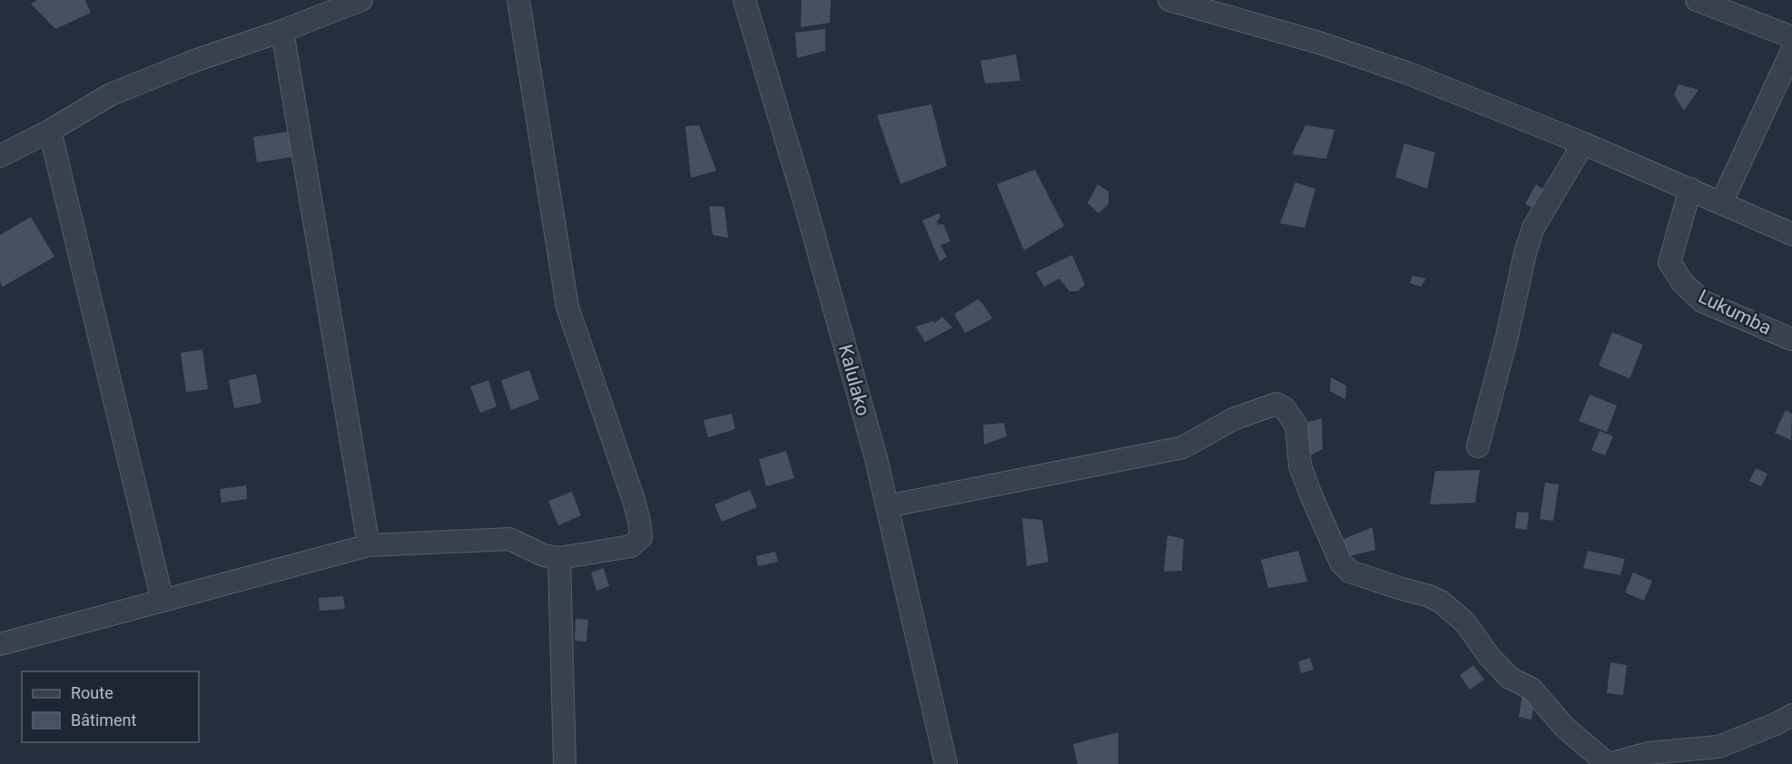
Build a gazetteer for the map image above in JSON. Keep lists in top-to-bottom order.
{
  "streets": {
    "street": ["Lukumba", "Kalulako"]
  },
  "legend": ["Route", "Bâtiment"]
}
